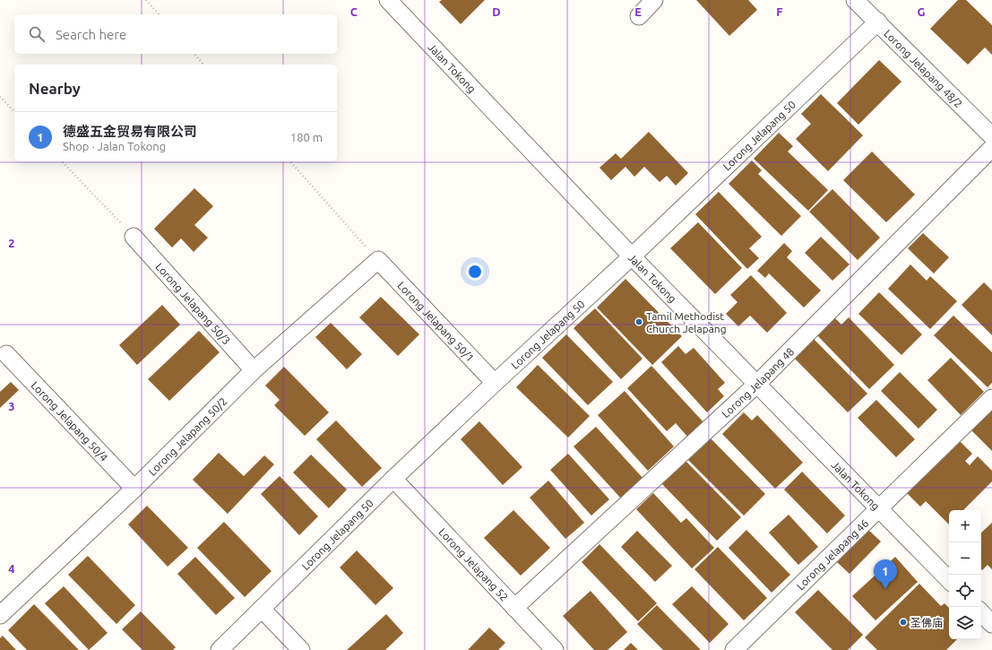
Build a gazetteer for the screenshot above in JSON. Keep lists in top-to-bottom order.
{
  "streets": {
    "street": [
      "Jalan Tokong",
      "Lorong Jelapang 48/2",
      "Lorong Jelapang 50",
      "Lorong Jelapang 50/3",
      "Lorong Jelapang 50/1",
      "Lorong Jelapang 48",
      "Lorong Jelapang 50/4",
      "Lorong Jelapang 50/2",
      "Lorong Jelapang 46",
      "Lorong Jelapang 52"
    ]
  },
  "crossings": [
    ["Jalan Tokong", "Lorong Jelapang 50"],
    ["Jalan Tokong", "Lorong Jelapang 48"],
    ["Jalan Tokong", "Lorong Jelapang 46"],
    ["Lorong Jelapang 48/2", "Lorong Jelapang 50"],
    ["Lorong Jelapang 50", "Lorong Jelapang 50/1"],
    ["Lorong Jelapang 50", "Lorong Jelapang 52"],
    ["Lorong Jelapang 50/3", "Lorong Jelapang 50/2"],
    ["Lorong Jelapang 50/1", "Lorong Jelapang 50/2"],
    ["Lorong Jelapang 48", "Lorong Jelapang 52"],
    ["Lorong Jelapang 50/4", "Lorong Jelapang 50/2"]
  ],
  "places": ["Tamil Methodist Church Jelapang", "圣佛庙"],
  "page": {
    "search": "Search here",
    "heading": "Nearby",
    "list": [
      {
        "mark": "1",
        "name": "德盛五金贸易有限公司",
        "note": "Shop · Jalan Tokong",
        "value": "180 m"
      }
    ],
    "map_buttons": ["+", "−"],
    "pins": "1"
  },
  "grid": {
    "columns": [
      "C",
      "D",
      "E",
      "F",
      "G"
    ],
    "rows": ["2", "3", "4"]
  }
}
